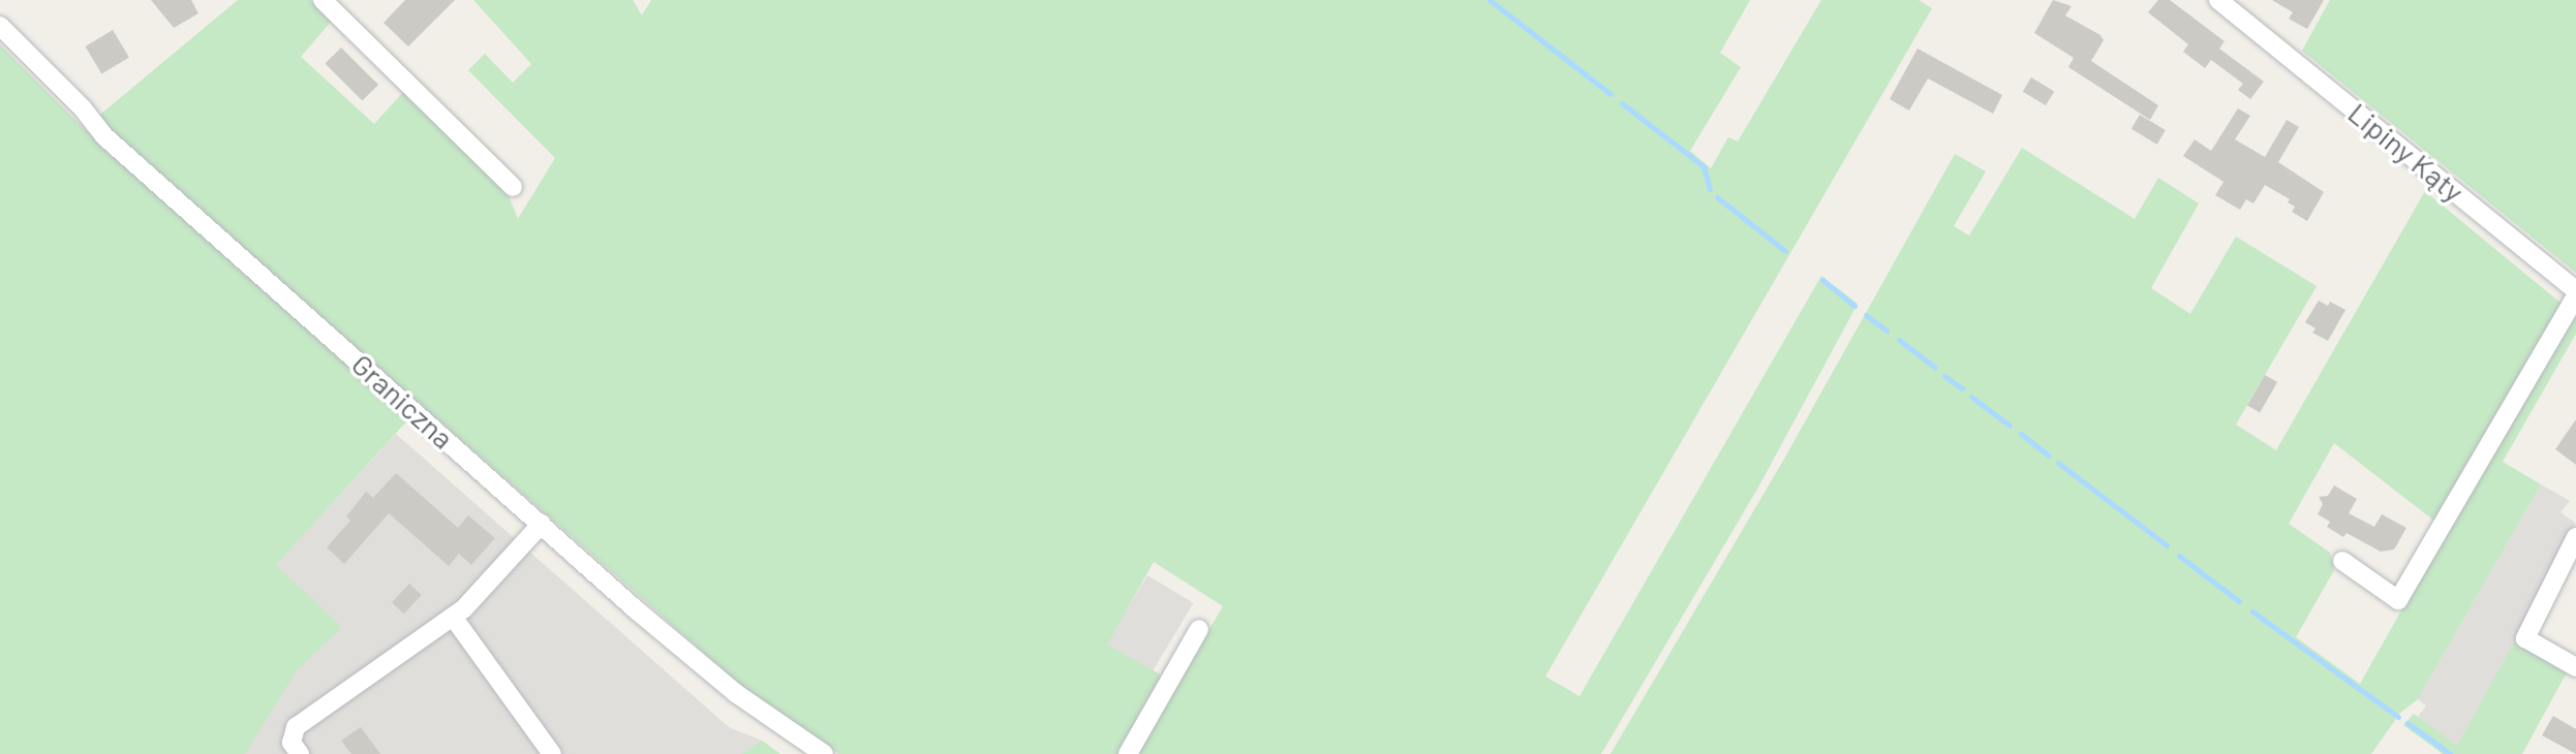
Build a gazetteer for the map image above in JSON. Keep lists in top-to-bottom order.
{
  "streets": {
    "street": ["Lipiny Kąty", "Graniczna"]
  }
}
